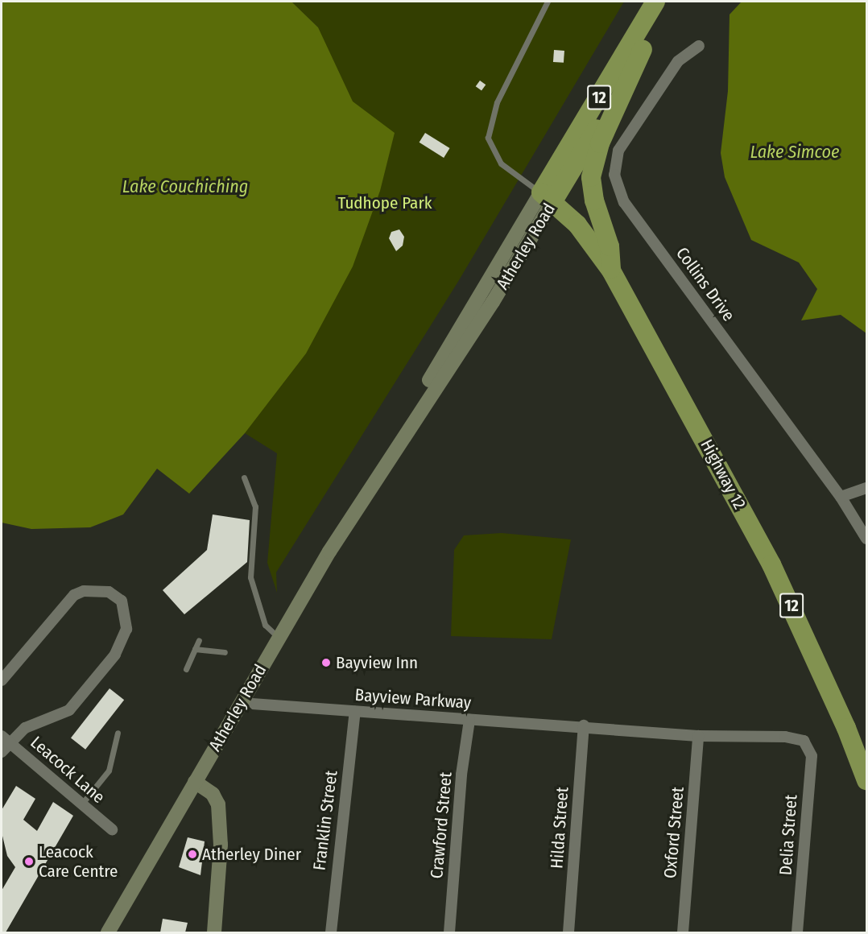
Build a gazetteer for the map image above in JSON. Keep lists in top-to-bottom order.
{
  "streets": {
    "highway": ["12", "Atherley Road", "Highway 12"],
    "street": [
      "Collins Drive",
      "Bayview Parkway",
      "Leacock Lane",
      "Franklin Street",
      "Crawford Street",
      "Hilda Street",
      "Oxford Street",
      "Delia Street"
    ]
  },
  "crossings": [
    ["Atherley Road", "Highway 12"],
    ["Atherley Road", "Bayview Parkway"],
    ["Bayview Parkway", "Franklin Street"],
    ["Bayview Parkway", "Crawford Street"],
    ["Bayview Parkway", "Hilda Street"],
    ["Bayview Parkway", "Oxford Street"],
    ["Bayview Parkway", "Delia Street"],
    ["Oxford Street", "Delia Street"]
  ],
  "water": ["Lake Simcoe", "Lake Couchiching"],
  "parks": ["Tudhope Park"],
  "places": ["Bayview Inn", "Atherley Diner", "Leacock Care Centre"]
}
